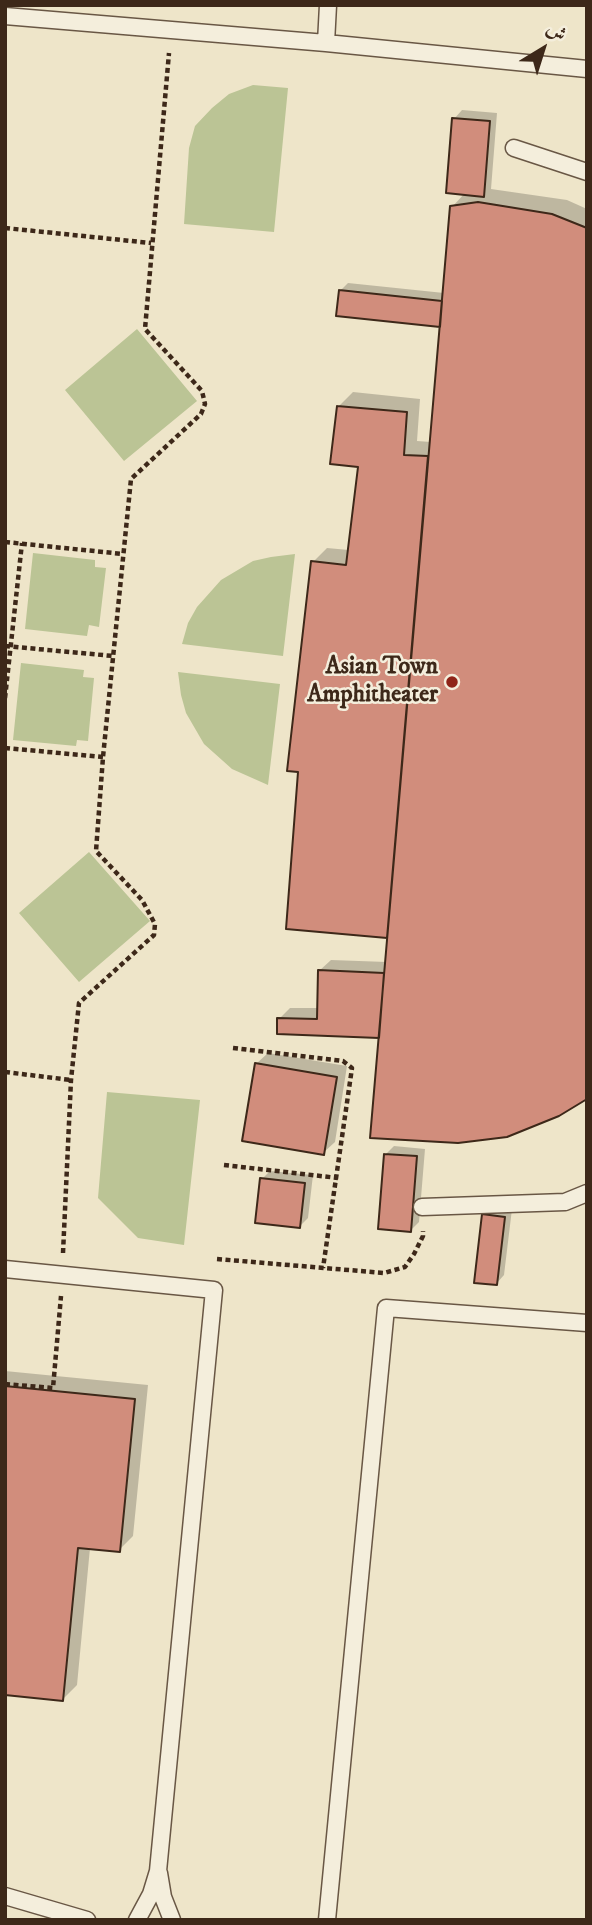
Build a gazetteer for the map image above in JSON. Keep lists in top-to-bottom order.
{
  "places": ["Asian Town Amphitheater"],
  "north": "top right"
}
